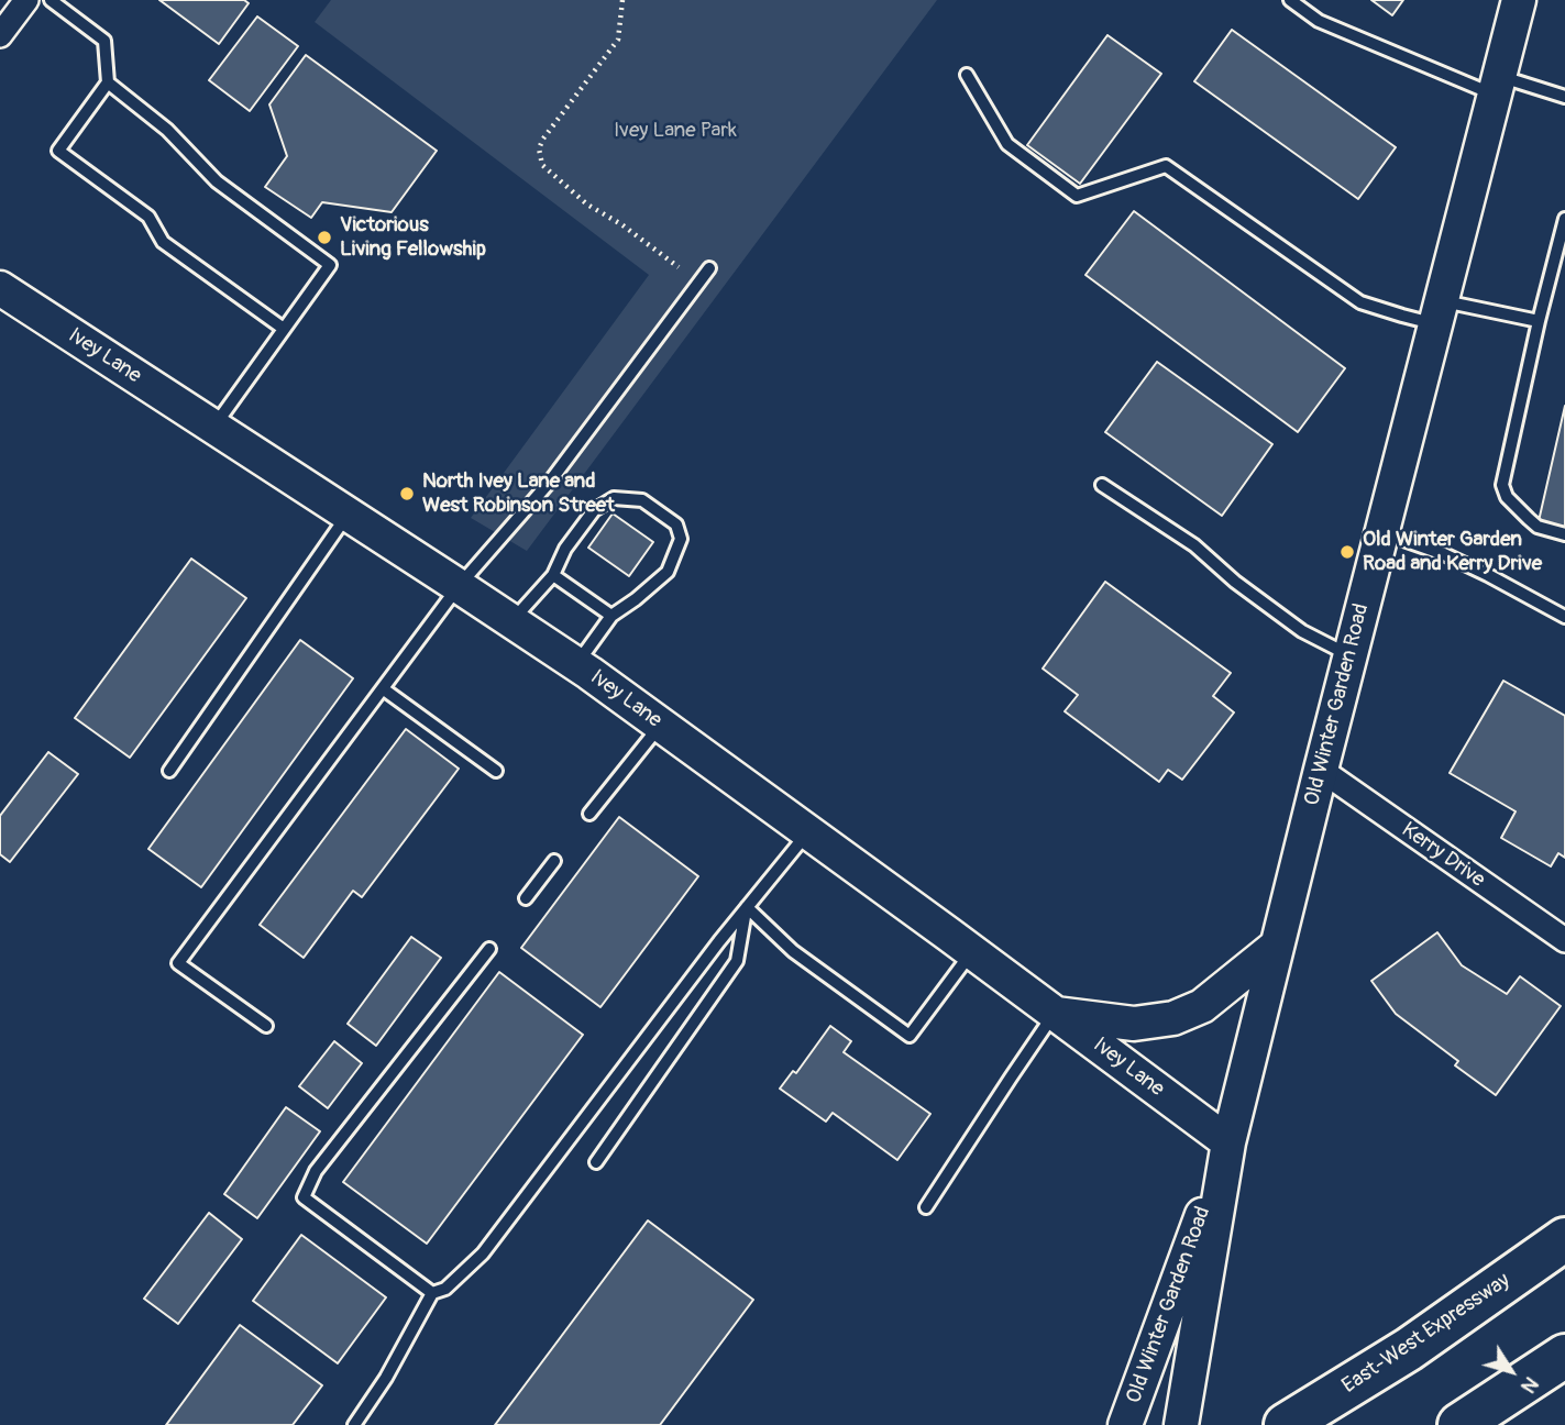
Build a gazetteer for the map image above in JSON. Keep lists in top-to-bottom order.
{
  "streets": {
    "highway": ["East-West Expressway"],
    "main road": ["Ivey Lane", "Old Winter Garden Road"],
    "street": ["Kerry Drive"]
  },
  "crossings": [
    ["Ivey Lane", "Old Winter Garden Road"],
    ["Old Winter Garden Road", "Kerry Drive"]
  ],
  "parks": ["Ivey Lane Park"],
  "places": ["Victorious Living Fellowship", "North Ivey Lane and West Robinson Street", "Old Winter Garden Road and Kerry Drive"],
  "north": "bottom right"
}
